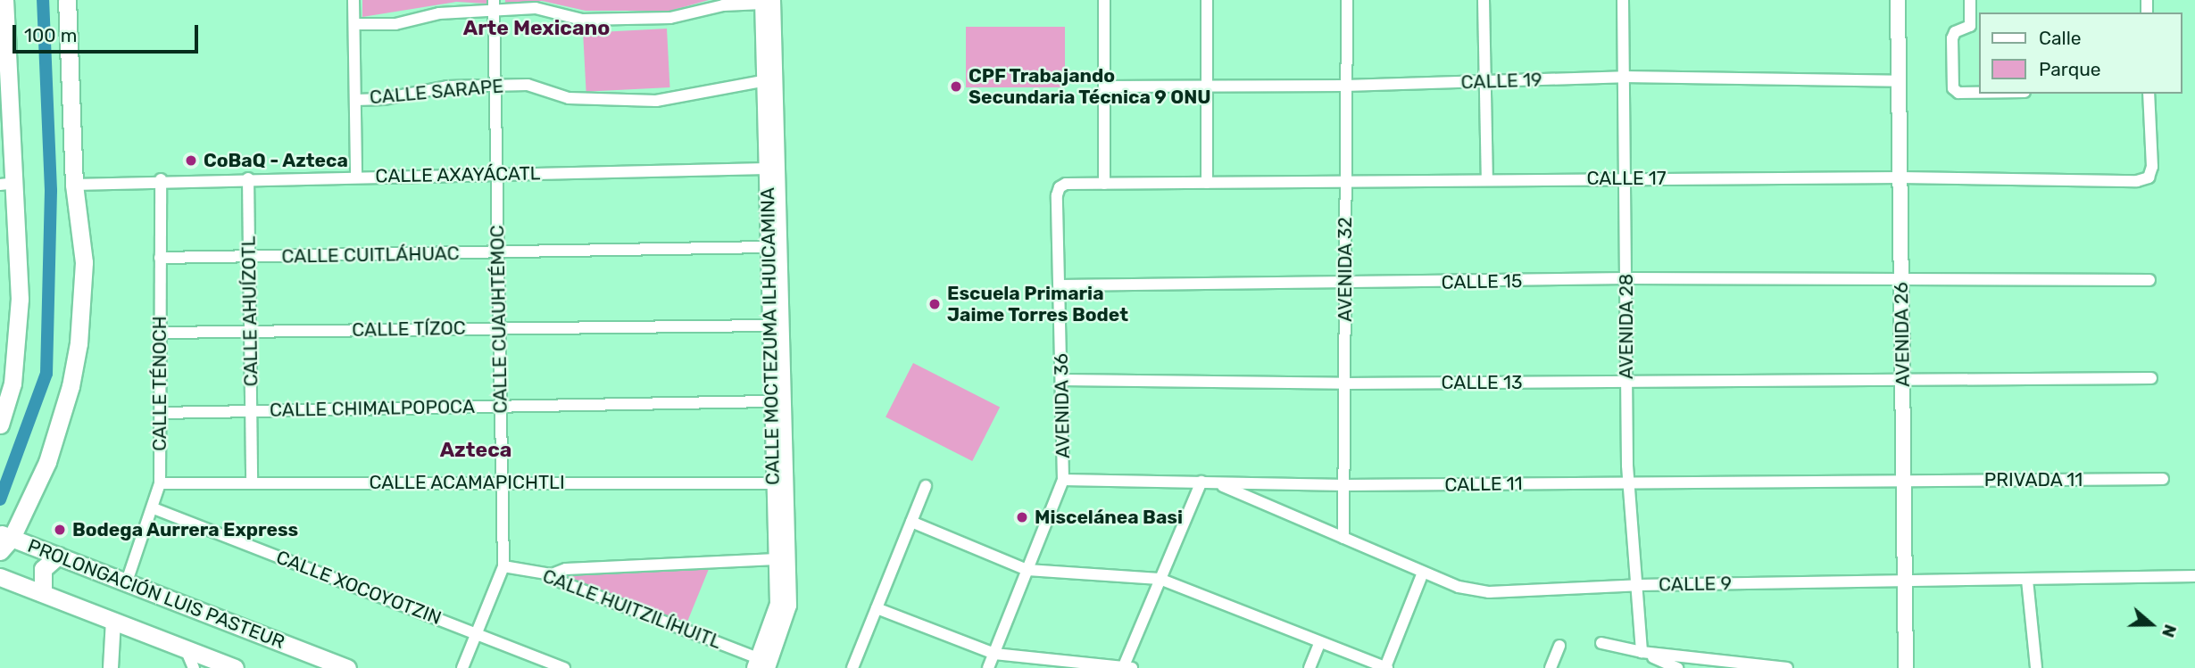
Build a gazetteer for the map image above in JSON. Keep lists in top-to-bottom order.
{
  "streets": {
    "main road": ["PROLONGACIÓN LUIS PASTEUR"],
    "street": [
      "CALLE 19",
      "CALLE SARAPE",
      "CALLE AXAYÁCATL",
      "CALLE 17",
      "CALLE CUITLÁHUAC",
      "AVENIDA 32",
      "CALLE 15",
      "CALLE AHUÍZOTL",
      "CALLE CUAUHTÉMOC",
      "AVENIDA 28",
      "CALLE TÍZOC",
      "AVENIDA 26",
      "CALLE MOCTEZUMA ILHUICAMINA",
      "CALLE 13",
      "CALLE TÉNOCH",
      "AVENIDA 36",
      "CALLE CHIMALPOPOCA",
      "PRIVADA 11",
      "CALLE ACAMAPICHTLI",
      "CALLE 11",
      "CALLE 9",
      "CALLE XOCOYOTZIN",
      "CALLE HUITZILÍHUITL"
    ]
  },
  "crossings": [
    ["CALLE 19", "AVENIDA 32"],
    ["CALLE 19", "AVENIDA 28"],
    ["CALLE 19", "AVENIDA 26"],
    ["CALLE SARAPE", "CALLE CUAUHTÉMOC"],
    ["CALLE SARAPE", "CALLE MOCTEZUMA ILHUICAMINA"],
    ["CALLE AXAYÁCATL", "CALLE AHUÍZOTL"],
    ["CALLE AXAYÁCATL", "CALLE CUAUHTÉMOC"],
    ["CALLE AXAYÁCATL", "CALLE MOCTEZUMA ILHUICAMINA"],
    ["CALLE AXAYÁCATL", "CALLE TÉNOCH"],
    ["CALLE 17", "AVENIDA 32"],
    ["CALLE 17", "AVENIDA 28"],
    ["CALLE 17", "AVENIDA 26"],
    ["CALLE 17", "AVENIDA 36"],
    ["CALLE CUITLÁHUAC", "CALLE AHUÍZOTL"],
    ["CALLE CUITLÁHUAC", "CALLE CUAUHTÉMOC"],
    ["CALLE CUITLÁHUAC", "CALLE MOCTEZUMA ILHUICAMINA"],
    ["CALLE CUITLÁHUAC", "CALLE TÉNOCH"],
    ["AVENIDA 32", "CALLE 15"],
    ["AVENIDA 32", "CALLE 13"],
    ["AVENIDA 32", "CALLE 11"],
    ["AVENIDA 32", "CALLE 9"],
    ["CALLE 15", "AVENIDA 28"],
    ["CALLE 15", "AVENIDA 26"],
    ["CALLE 15", "AVENIDA 36"],
    ["CALLE AHUÍZOTL", "CALLE TÍZOC"],
    ["CALLE AHUÍZOTL", "CALLE CHIMALPOPOCA"],
    ["CALLE AHUÍZOTL", "CALLE ACAMAPICHTLI"],
    ["CALLE CUAUHTÉMOC", "CALLE TÍZOC"],
    ["CALLE CUAUHTÉMOC", "CALLE CHIMALPOPOCA"],
    ["CALLE CUAUHTÉMOC", "CALLE ACAMAPICHTLI"],
    ["CALLE CUAUHTÉMOC", "CALLE XOCOYOTZIN"],
    ["CALLE CUAUHTÉMOC", "CALLE HUITZILÍHUITL"],
    ["AVENIDA 28", "CALLE 13"],
    ["AVENIDA 28", "CALLE 11"],
    ["AVENIDA 28", "CALLE 9"],
    ["CALLE TÍZOC", "CALLE MOCTEZUMA ILHUICAMINA"],
    ["CALLE TÍZOC", "CALLE TÉNOCH"],
    ["AVENIDA 26", "CALLE 13"],
    ["AVENIDA 26", "PRIVADA 11"],
    ["AVENIDA 26", "CALLE 11"],
    ["AVENIDA 26", "CALLE 9"],
    ["CALLE MOCTEZUMA ILHUICAMINA", "CALLE CHIMALPOPOCA"],
    ["CALLE MOCTEZUMA ILHUICAMINA", "CALLE ACAMAPICHTLI"],
    ["CALLE MOCTEZUMA ILHUICAMINA", "CALLE HUITZILÍHUITL"],
    ["CALLE 13", "AVENIDA 36"],
    ["CALLE TÉNOCH", "CALLE CHIMALPOPOCA"],
    ["CALLE TÉNOCH", "CALLE ACAMAPICHTLI"],
    ["CALLE TÉNOCH", "CALLE XOCOYOTZIN"],
    ["CALLE TÉNOCH", "PROLONGACIÓN LUIS PASTEUR"],
    ["AVENIDA 36", "CALLE 11"],
    ["PRIVADA 11", "CALLE 11"],
    ["CALLE 11", "CALLE 9"]
  ],
  "districts": ["Arte Mexicano", "Azteca"],
  "places": [
    "CPF Trabajando Secundaria Técnica 9 ONU",
    "CoBaQ - Azteca",
    "Escuela Primaria Jaime Torres Bodet",
    "Miscelánea Basi",
    "Bodega Aurrera Express"
  ],
  "legend": ["Calle", "Parque"],
  "scale_bar": "100 m",
  "north": "right"
}
